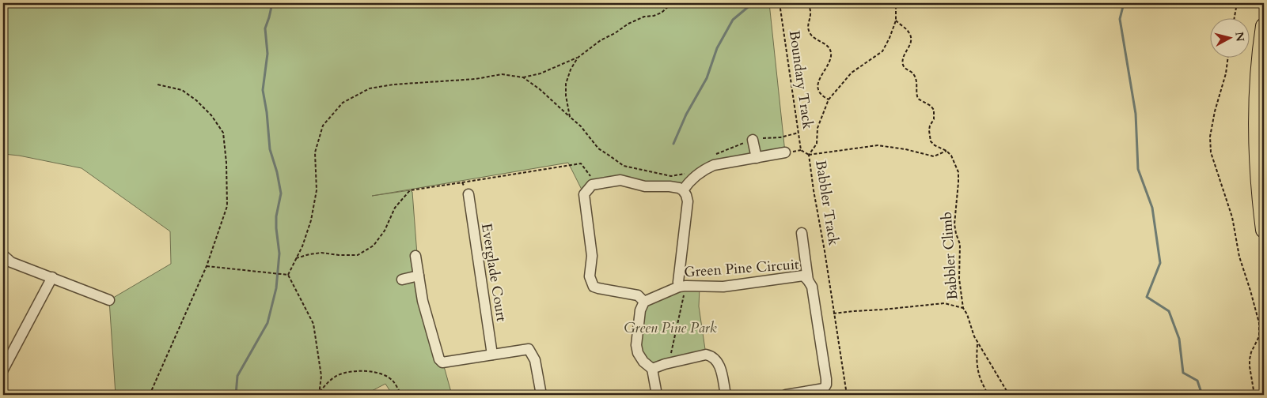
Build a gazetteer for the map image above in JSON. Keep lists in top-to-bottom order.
{
  "streets": {
    "street": ["Green Pine Circuit", "Everglade Court"],
    "path": ["Boundary Track", "Babbler Track", "Babbler Climb"]
  },
  "crossings": [
    ["Boundary Track", "Babbler Track"],
    ["Babbler Track", "Babbler Climb"]
  ],
  "parks": ["Green Pine Park"],
  "north": "right"
}
